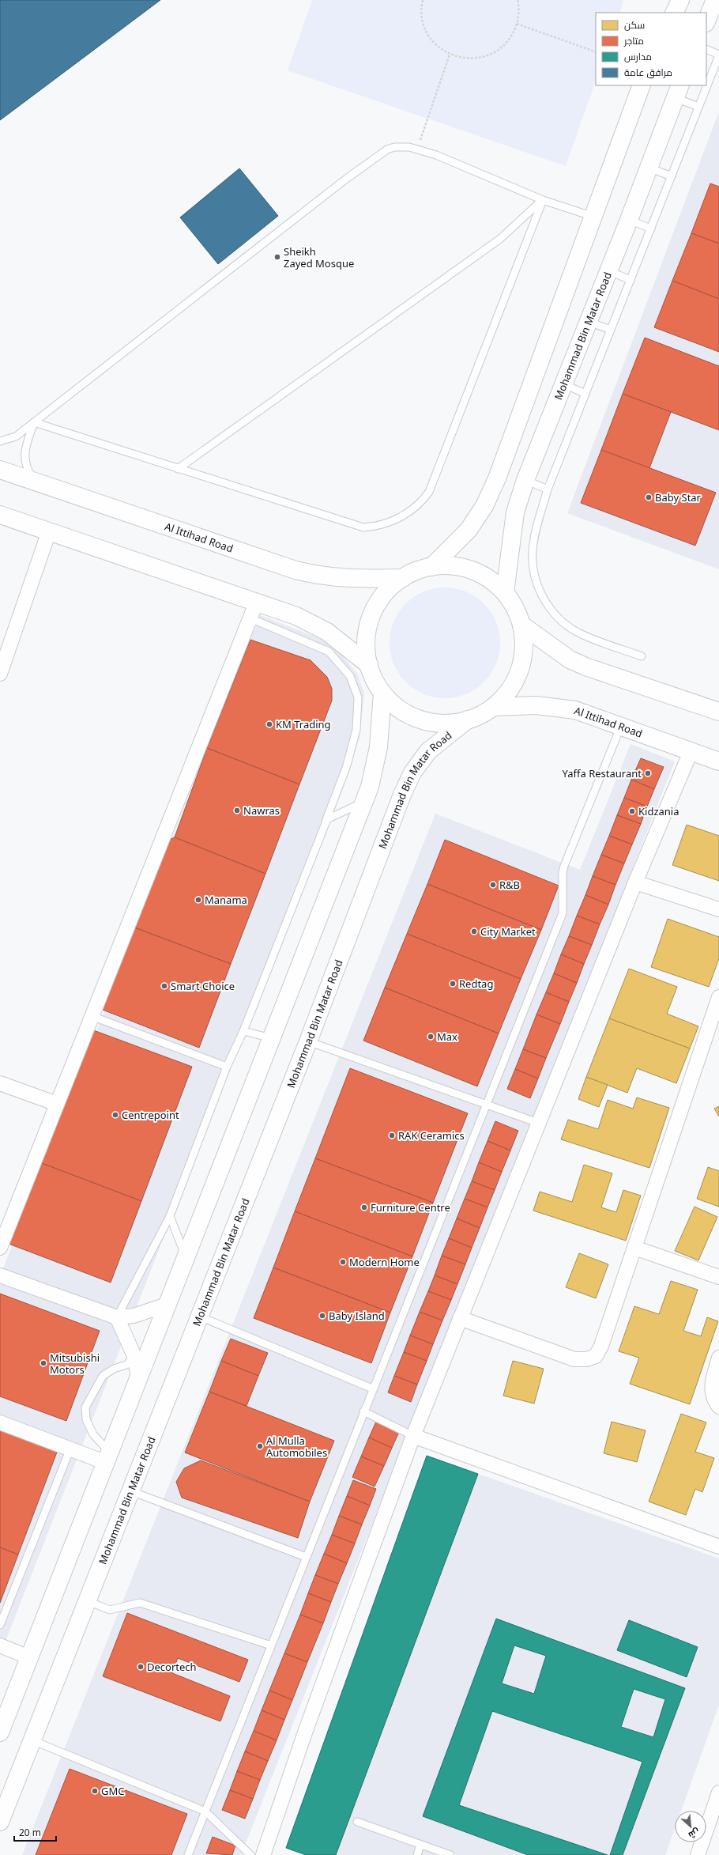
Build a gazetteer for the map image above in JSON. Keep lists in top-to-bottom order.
{
  "streets": {
    "street": ["Mohammad Bin Matar Road", "Al Ittihad Road"]
  },
  "places": [
    "Sheikh Zayed Mosque",
    "Baby Star",
    "KM Trading",
    "Yaffa Restaurant",
    "Nawras",
    "Kidzania",
    "R&B",
    "Manama",
    "City Market",
    "Redtag",
    "Smart Choice",
    "Max",
    "Centrepoint",
    "RAK Ceramics",
    "Furniture Centre",
    "Modern Home",
    "Baby Island",
    "Mitsubishi Motors",
    "Al Mulla Automobiles",
    "Decortech",
    "GMC"
  ],
  "legend": [
    "سكن",
    "متاجر",
    "مدارس",
    "مرافق عامة"
  ],
  "scale_bar": "20 m",
  "north": "bottom right"
}
